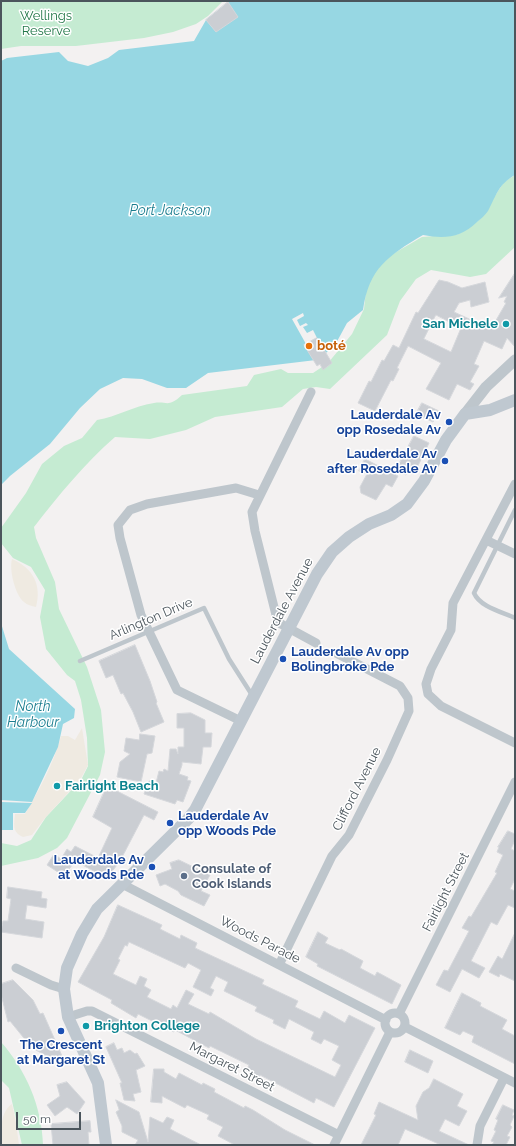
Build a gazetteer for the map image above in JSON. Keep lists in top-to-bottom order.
{
  "streets": {
    "main road": ["Lauderdale Avenue"],
    "street": [
      "Clifford Avenue",
      "Fairlight Street",
      "Woods Parade",
      "Margaret Street"
    ],
    "lane": ["Arlington Drive"]
  },
  "crossings": [
    ["Lauderdale Avenue", "Arlington Drive"],
    ["Lauderdale Avenue", "Woods Parade"],
    ["Lauderdale Avenue", "Margaret Street"],
    ["Clifford Avenue", "Woods Parade"],
    ["Fairlight Street", "Woods Parade"]
  ],
  "water": ["Port Jackson", "North Harbour"],
  "parks": ["Wellings Reserve"],
  "places": [
    "San Michele",
    "boté",
    "Lauderdale Av opp Rosedale Av",
    "Lauderdale Av after Rosedale Av",
    "Lauderdale Av opp Bolingbroke Pde",
    "Fairlight Beach",
    "Lauderdale Av opp Woods Pde",
    "Lauderdale Av at Woods Pde",
    "Consulate of Cook Islands",
    "Brighton College",
    "The Crescent at Margaret St"
  ],
  "scale_bar": "50 m"
}
